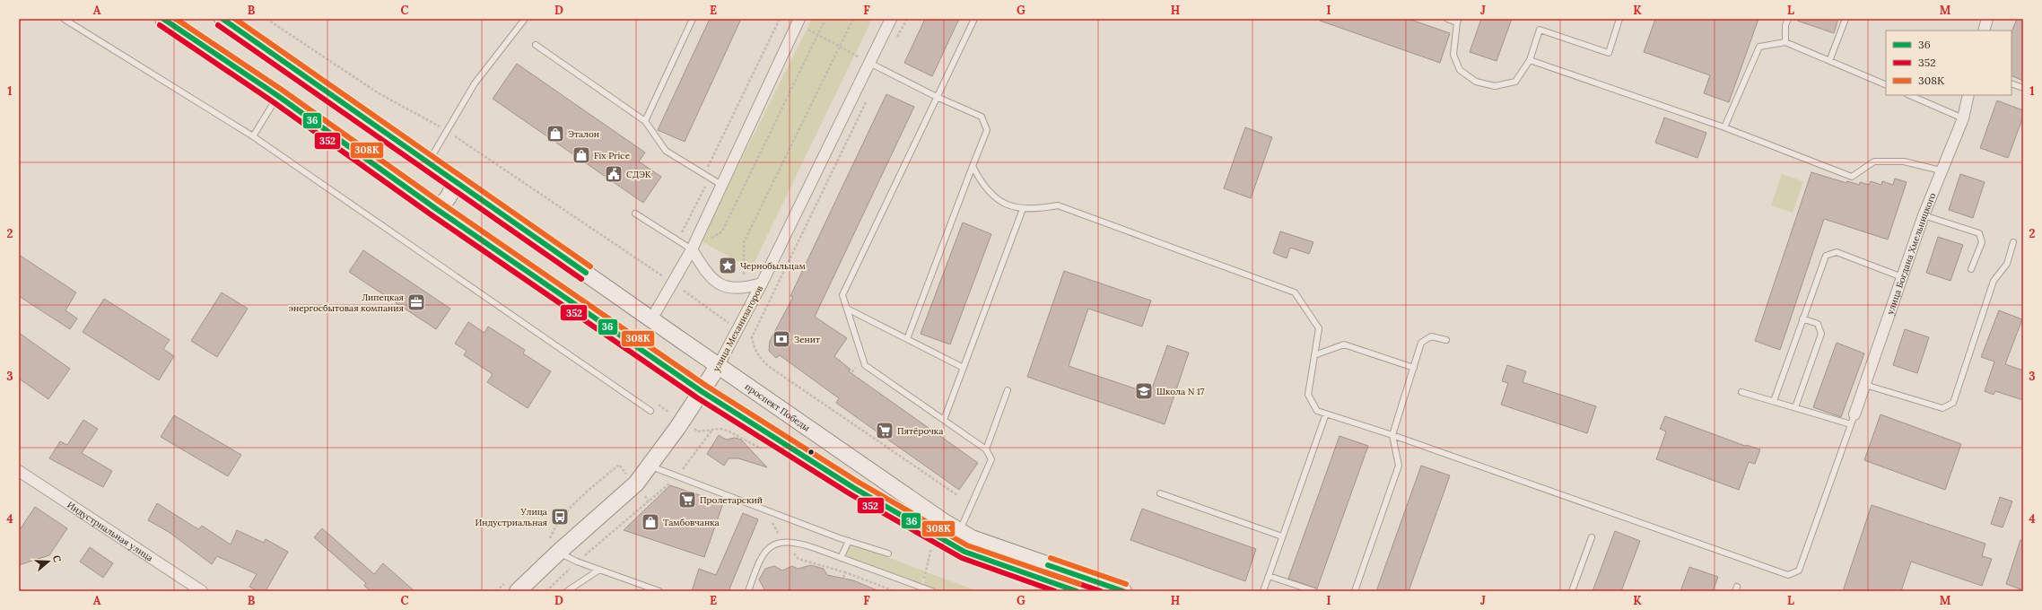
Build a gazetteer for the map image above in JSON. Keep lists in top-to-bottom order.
{
  "streets": {
    "main road": ["улица Механизаторов", "проспект Победы"],
    "street": ["улица Богдана Хмельницкого", "Индустриальная улица"]
  },
  "crossings": [
    ["улица Механизаторов", "проспект Победы"]
  ],
  "places": {
    "shop": ["Эталон", "Fix Price", "Тамбовчанка"],
    "public building": ["СДЭК"],
    "place": ["Чернобыльцам"],
    "office": ["Липецкая энергосбытовая компания"],
    "bank": ["Зенит"],
    "school or university": ["Школа N 17"],
    "supermarket": ["Пятёрочка", "Пролетарский"],
    "bus stop": ["Улица Индустриальная"]
  },
  "lines": ["transit line 36", "transit line 308К", "transit line 352"],
  "legend": ["36", "352", "308К"],
  "north": "right",
  "grid": {
    "columns": [
      "A",
      "B",
      "C",
      "D",
      "E",
      "F",
      "G",
      "H",
      "I",
      "J",
      "K",
      "L",
      "M"
    ],
    "rows": [
      "1",
      "2",
      "3",
      "4"
    ]
  }
}
